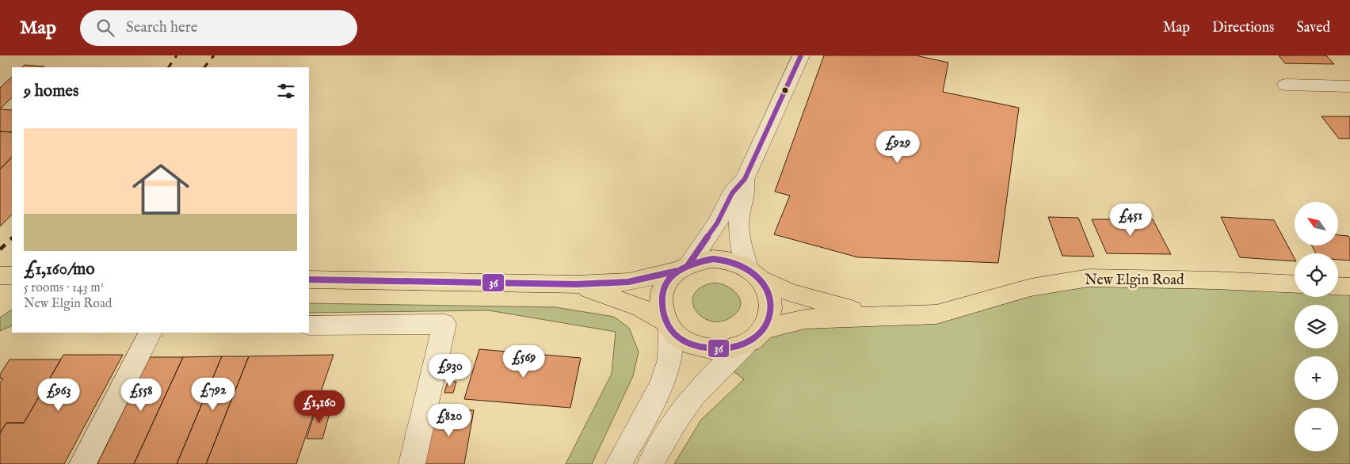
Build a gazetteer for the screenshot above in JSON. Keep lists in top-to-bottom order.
{
  "streets": {
    "main road": ["New Elgin Road"]
  },
  "lines": ["transit line 36"],
  "north": "top left",
  "page": {
    "header": "Map",
    "search": "Search here",
    "nav": ["Map", "Directions", "Saved"],
    "heading": "9 homes",
    "list": [
      {
        "name": "£1,160/mo",
        "note": "5 rooms · 143 m² · New Elgin Road"
      }
    ],
    "price": [
      "£929",
      "£451",
      "£569",
      "£930",
      "£792",
      "£963",
      "£558",
      "£1,160",
      "£820"
    ],
    "map_buttons": ["+", "−"]
  }
}
